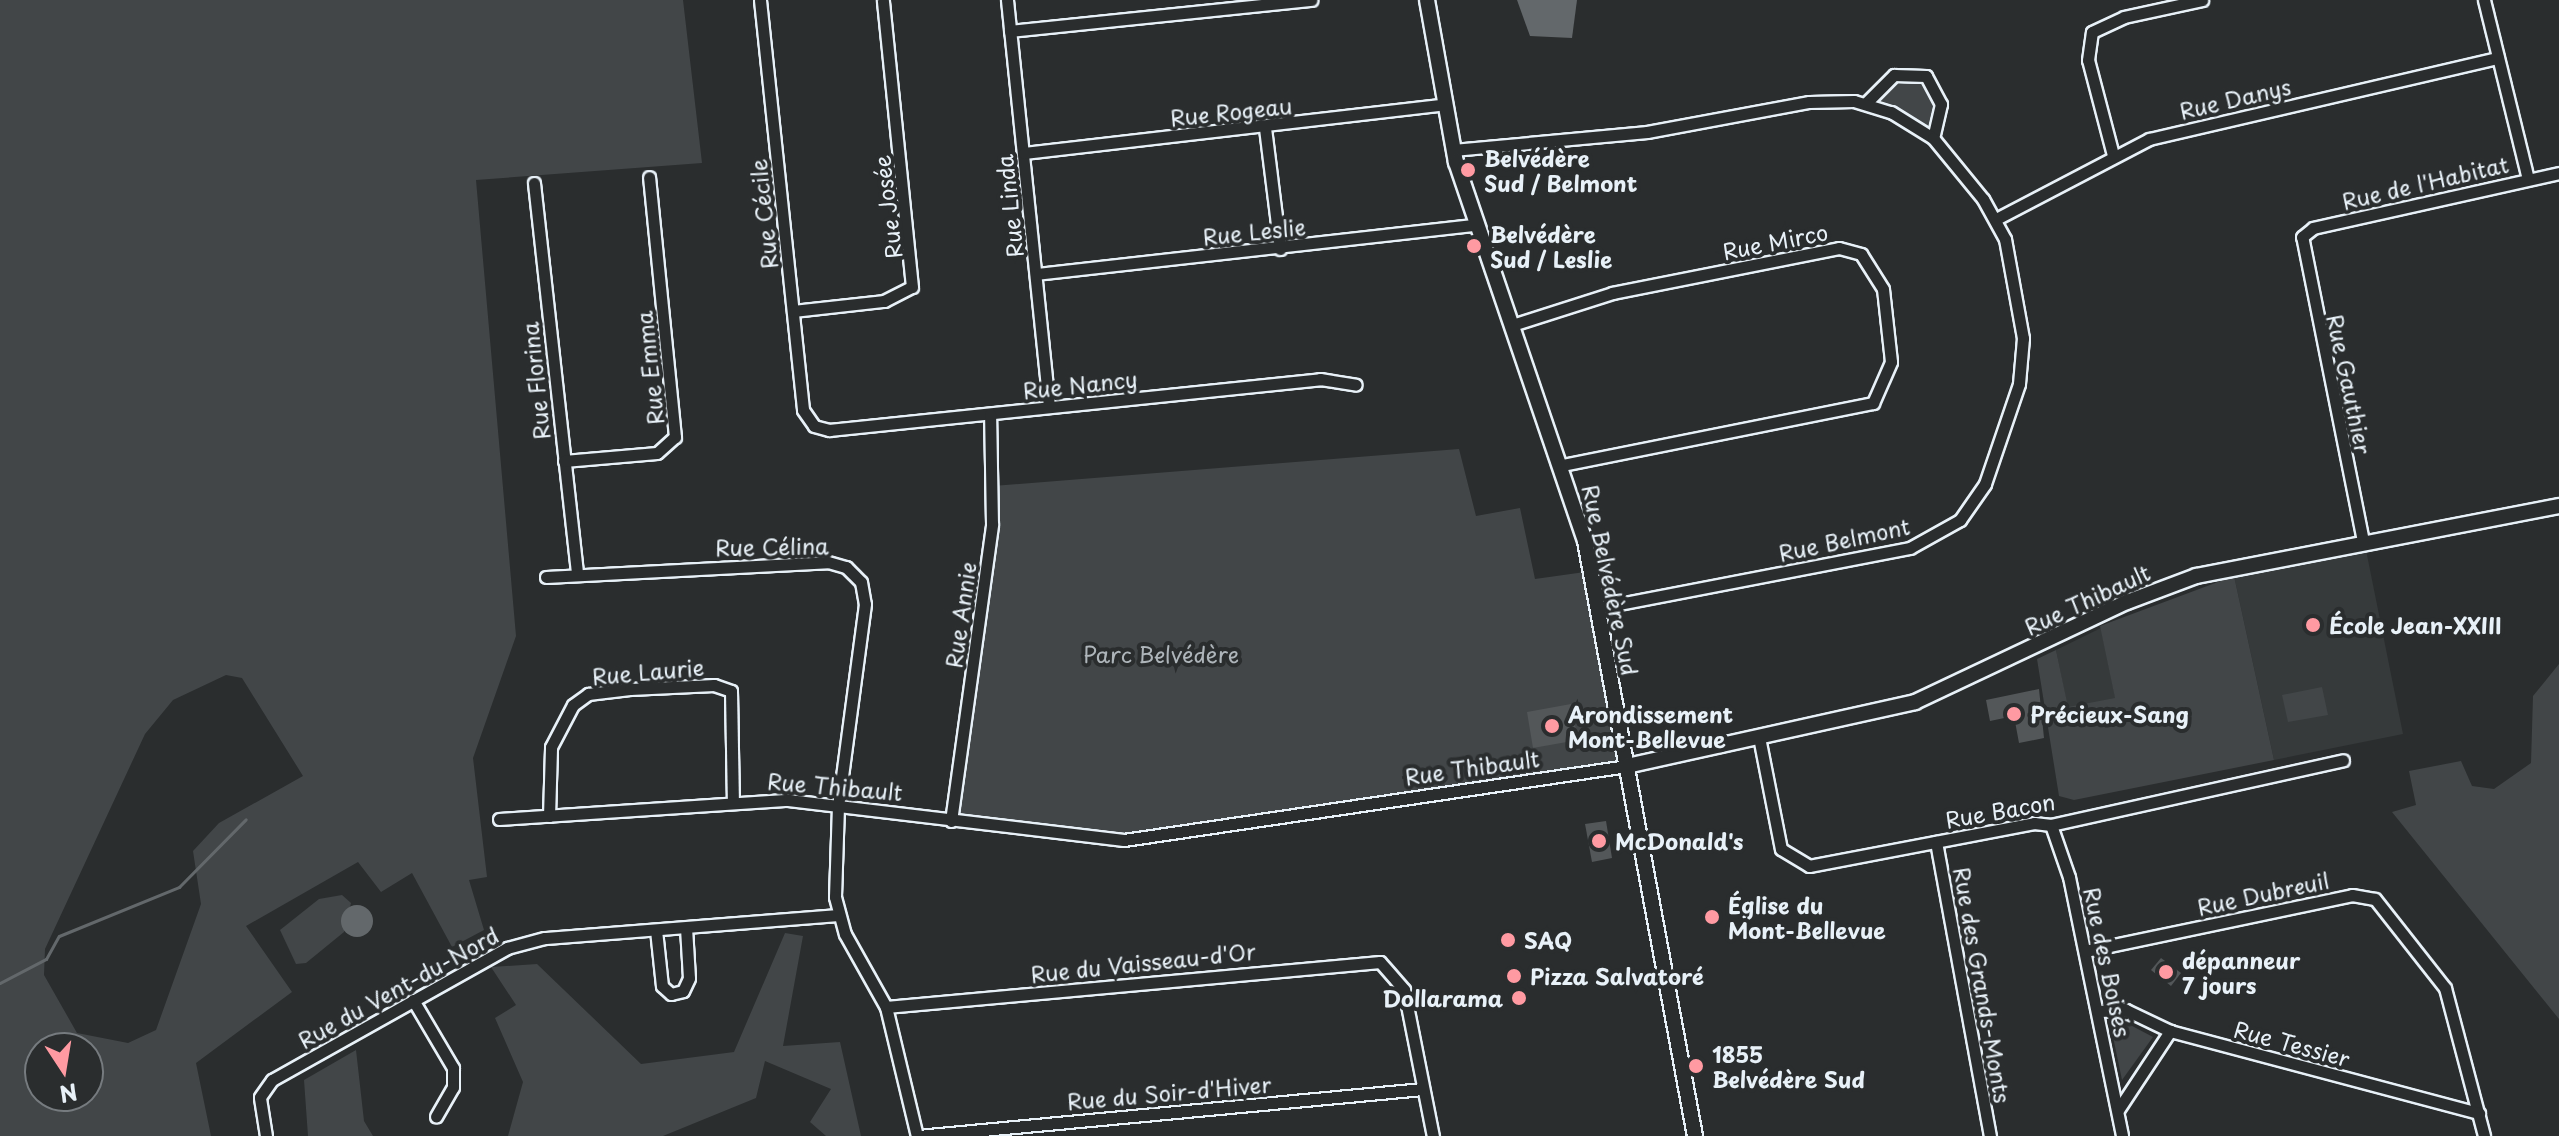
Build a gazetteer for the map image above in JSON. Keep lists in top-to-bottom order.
{
  "streets": {
    "street": [
      "Rue Danys",
      "Rue Rogeau",
      "Rue de l'Habitat",
      "Rue Linda",
      "Rue Josée",
      "Rue Cécile",
      "Rue Leslie",
      "Rue Mirco",
      "Rue Emma",
      "Rue Florina",
      "Rue Nancy",
      "Rue Gauthier",
      "Rue Belmont",
      "Rue Célina",
      "Rue Belvédère Sud",
      "Rue Thibault",
      "Rue Annie",
      "Rue Laurie",
      "Rue Bacon",
      "Rue Dubreuil",
      "Rue du Vaisseau-d'Or",
      "Rue des Boisés",
      "Rue des Grands-Monts",
      "Rue du Vent-du-Nord",
      "Rue Tessier",
      "Rue du Soir-d'Hiver"
    ]
  },
  "crossings": [
    ["Rue Danys", "Rue Belmont"],
    ["Rue Rogeau", "Rue Linda"],
    ["Rue Rogeau", "Rue Belvédère Sud"],
    ["Rue de l'Habitat", "Rue Gauthier"],
    ["Rue Linda", "Rue Leslie"],
    ["Rue Linda", "Rue Nancy"],
    ["Rue Josée", "Rue Cécile"],
    ["Rue Cécile", "Rue Nancy"],
    ["Rue Leslie", "Rue Belvédère Sud"],
    ["Rue Mirco", "Rue Belvédère Sud"],
    ["Rue Emma", "Rue Florina"],
    ["Rue Florina", "Rue Célina"],
    ["Rue Nancy", "Rue Annie"],
    ["Rue Gauthier", "Rue Thibault"],
    ["Rue Belmont", "Rue Belvédère Sud"],
    ["Rue Célina", "Rue Thibault"],
    ["Rue Célina", "Rue du Vaisseau-d'Or"],
    ["Rue Célina", "Rue du Vent-du-Nord"],
    ["Rue Célina", "Rue du Soir-d'Hiver"],
    ["Rue Belvédère Sud", "Rue Thibault"],
    ["Rue Thibault", "Rue Annie"],
    ["Rue Thibault", "Rue Laurie"],
    ["Rue Thibault", "Rue Bacon"],
    ["Rue Bacon", "Rue des Boisés"],
    ["Rue Bacon", "Rue des Grands-Monts"],
    ["Rue Dubreuil", "Rue des Boisés"],
    ["Rue Dubreuil", "Rue Tessier"],
    ["Rue du Vaisseau-d'Or", "Rue du Soir-d'Hiver"],
    ["Rue des Boisés", "Rue Tessier"]
  ],
  "parks": ["Parc Belvédère"],
  "places": [
    "Belvédère Sud / Belmont",
    "Belvédère Sud / Leslie",
    "École Jean-XXIII",
    "Précieux-Sang",
    "Arondissement Mont-Bellevue",
    "McDonald's",
    "Église du Mont-Bellevue",
    "SAQ",
    "dépanneur 7 jours",
    "Pizza Salvatoré",
    "Dollarama",
    "1855 Belvédère Sud"
  ],
  "north": "bottom"
}
